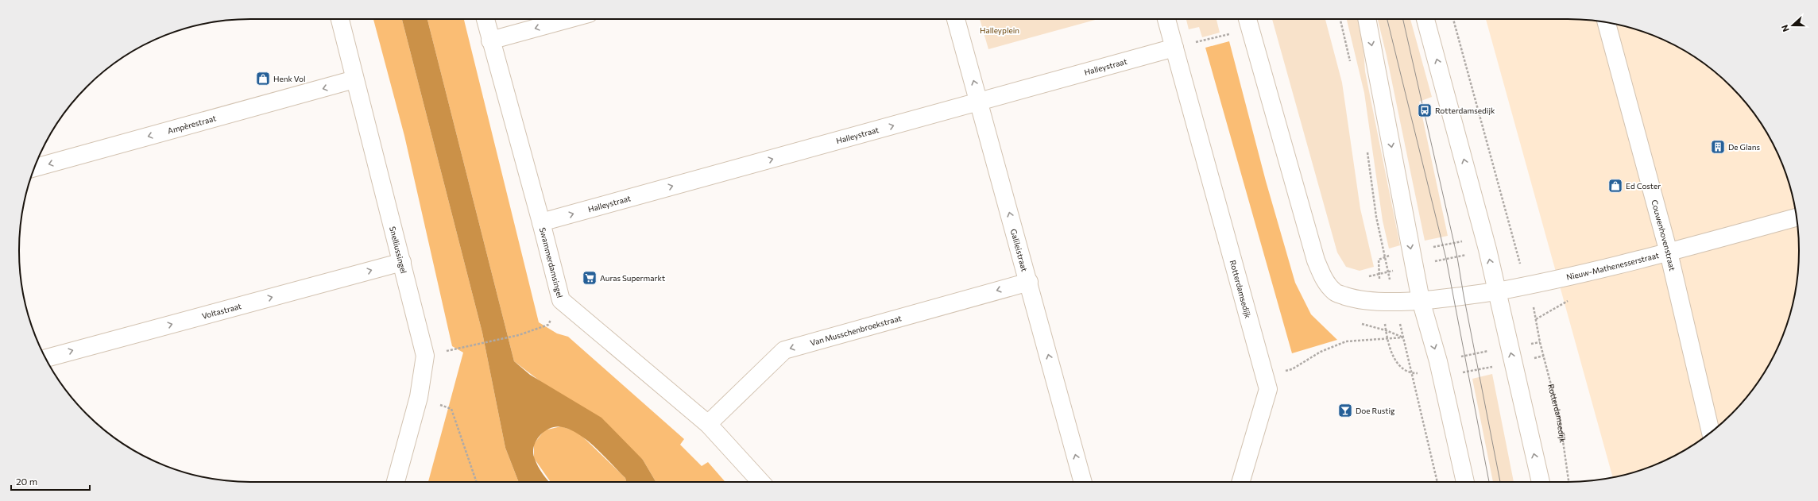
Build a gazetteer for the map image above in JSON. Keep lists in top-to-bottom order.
{
  "streets": {
    "street": [
      "Halleystraat",
      "Ampèrestraat",
      "Couwenhovenstraat",
      "Galileistraat",
      "Snelliussingel",
      "Swammerdamsingel",
      "Nieuw-Mathenesserstraat",
      "Rotterdamsedijk",
      "Voltastraat",
      "Van Musschenbroekstraat"
    ]
  },
  "crossings": [
    ["Halleystraat", "Galileistraat"],
    ["Halleystraat", "Swammerdamsingel"],
    ["Halleystraat", "Rotterdamsedijk"],
    ["Ampèrestraat", "Snelliussingel"],
    ["Couwenhovenstraat", "Nieuw-Mathenesserstraat"],
    ["Galileistraat", "Van Musschenbroekstraat"],
    ["Snelliussingel", "Voltastraat"],
    ["Swammerdamsingel", "Van Musschenbroekstraat"],
    ["Nieuw-Mathenesserstraat", "Rotterdamsedijk"]
  ],
  "one_way": [
    "Halleystraat",
    "Ampèrestraat",
    "Galileistraat",
    "Voltastraat",
    "Van Musschenbroekstraat"
  ],
  "parks": ["Halleyplein"],
  "places": {
    "shop": ["Henk Vol", "Ed Coster"],
    "bus stop": ["Rotterdamsedijk"],
    "building": ["De Glans"],
    "supermarket": ["Auras Supermarkt"],
    "bar": ["Doe Rustig"]
  },
  "scale_bar": "20 m",
  "north": "left"
}
